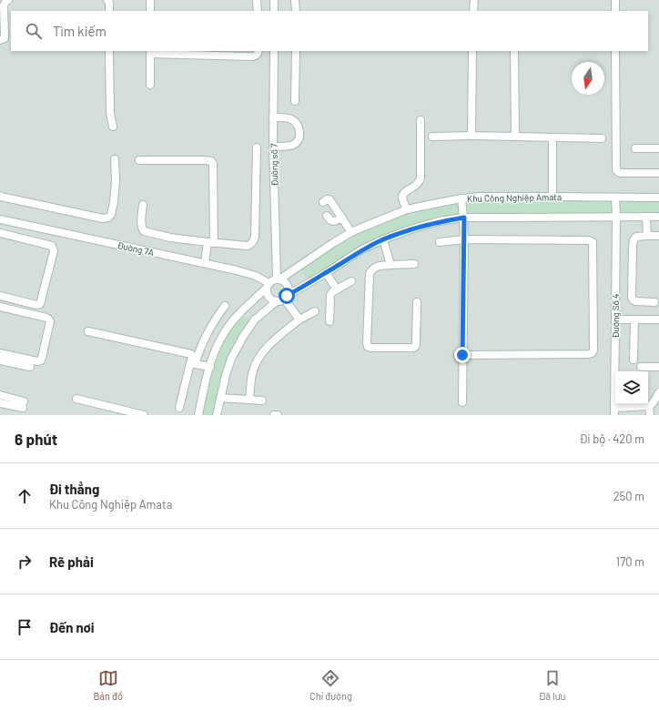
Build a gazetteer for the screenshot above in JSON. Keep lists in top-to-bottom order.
{
  "streets": {
    "street": [
      "Đường số 7",
      "Khu Công Nghiệp Amata",
      "Đường 7A",
      "Đường Số 4"
    ]
  },
  "crossings": [
    ["Đường số 7", "Khu Công Nghiệp Amata"],
    ["Đường số 7", "Đường 7A"],
    ["Khu Công Nghiệp Amata", "Đường 7A"],
    ["Khu Công Nghiệp Amata", "Đường Số 4"]
  ],
  "north": "bottom",
  "page": {
    "search": "Tìm kiếm",
    "heading": ["6 phút", "Đi bộ · 420 m"],
    "list": [
      ["Đi thẳng", "Khu Công Nghiệp Amata", "250 m"],
      ["Rẽ phải", "170 m"],
      "Đến nơi"
    ],
    "nav": ["Bản đồ", "Chỉ đường", "Đã lưu"]
  }
}
